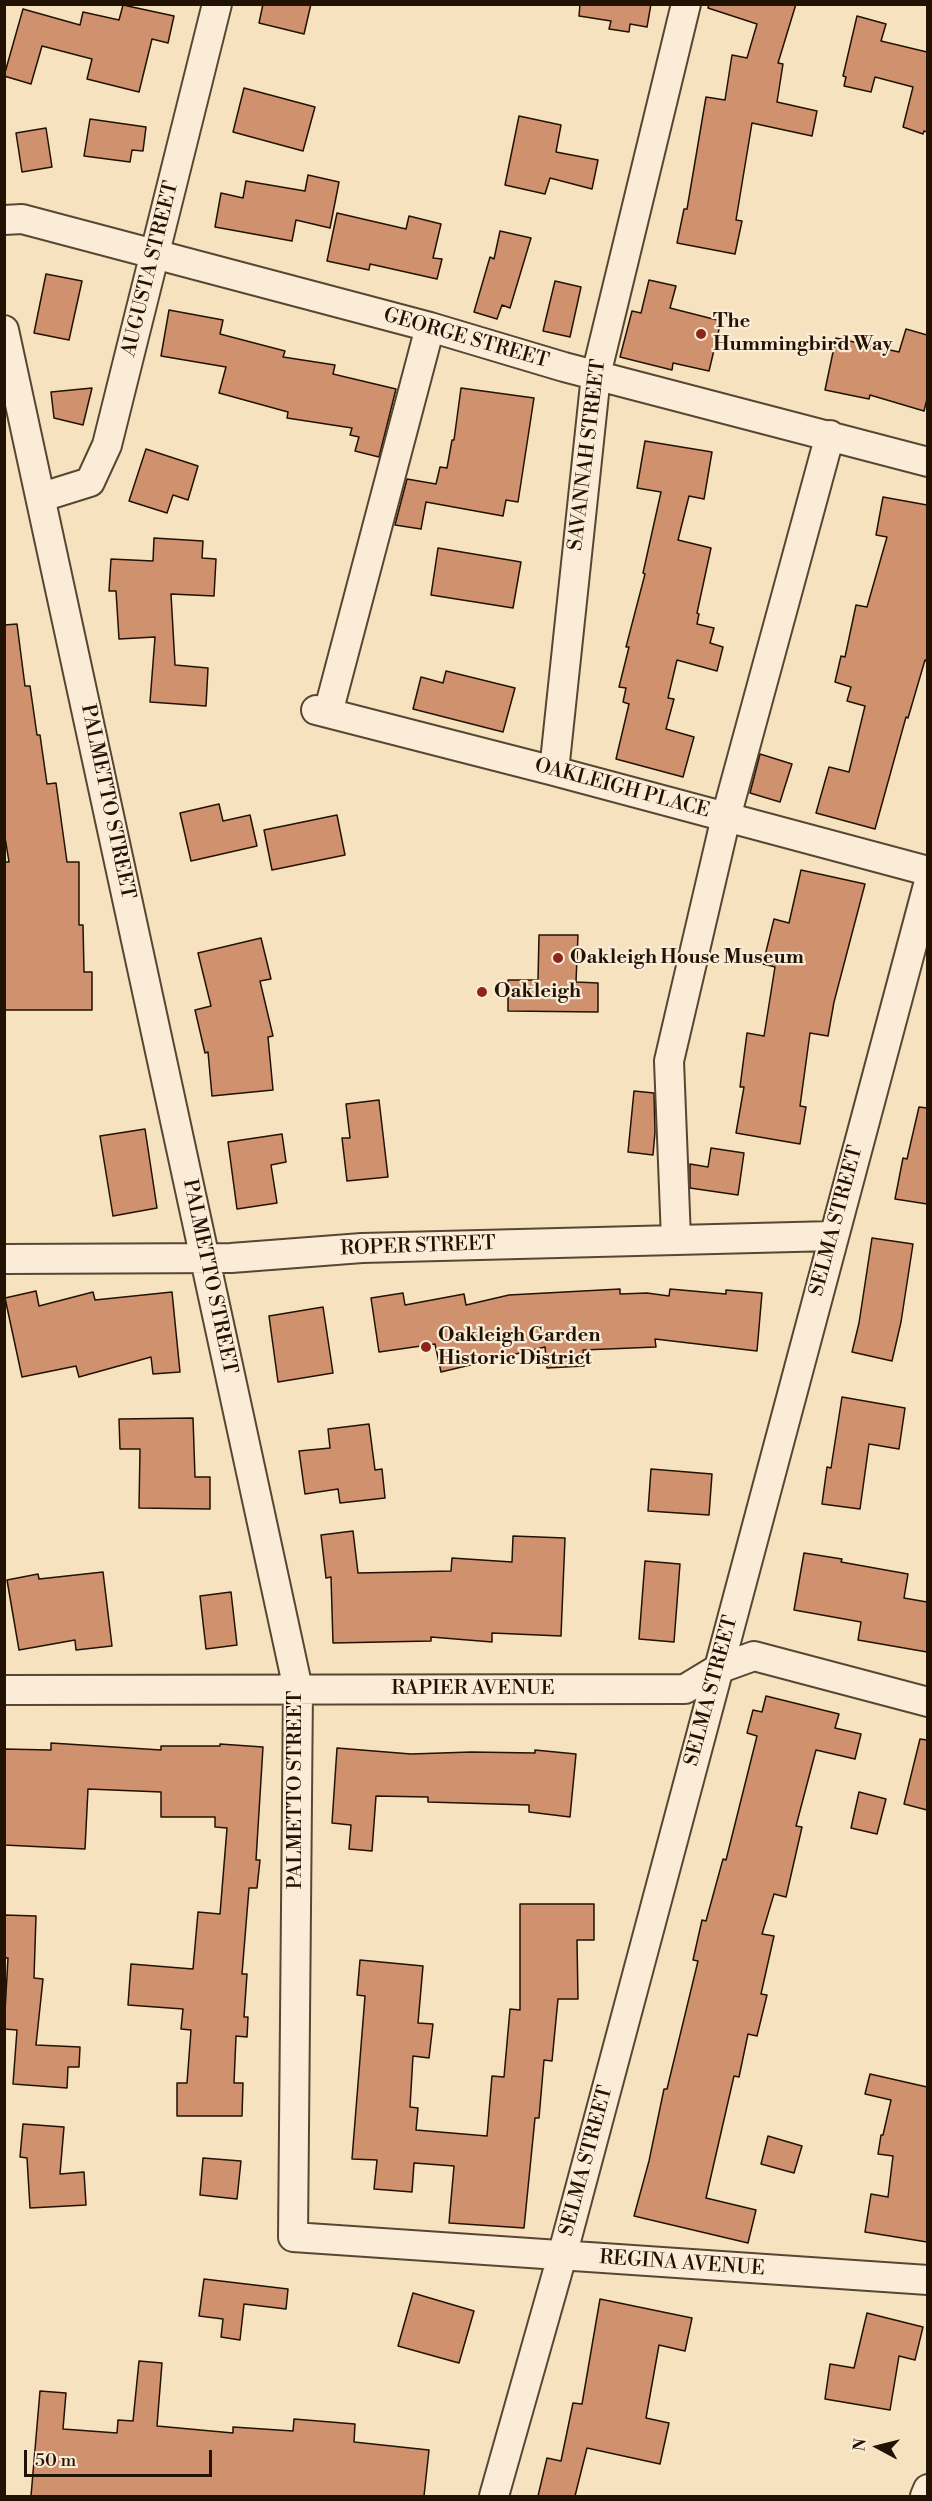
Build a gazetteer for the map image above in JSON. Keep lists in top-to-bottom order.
{
  "streets": {
    "street": [
      "AUGUSTA STREET",
      "GEORGE STREET",
      "SAVANNAH STREET",
      "OAKLEIGH PLACE",
      "PALMETTO STREET",
      "SELMA STREET",
      "ROPER STREET",
      "RAPIER AVENUE",
      "REGINA AVENUE"
    ]
  },
  "crossings": [
    ["AUGUSTA STREET", "GEORGE STREET"],
    ["AUGUSTA STREET", "PALMETTO STREET"],
    ["GEORGE STREET", "SAVANNAH STREET"],
    ["GEORGE STREET", "OAKLEIGH PLACE"],
    ["SAVANNAH STREET", "OAKLEIGH PLACE"],
    ["PALMETTO STREET", "ROPER STREET"],
    ["PALMETTO STREET", "RAPIER AVENUE"],
    ["PALMETTO STREET", "REGINA AVENUE"],
    ["SELMA STREET", "ROPER STREET"],
    ["SELMA STREET", "RAPIER AVENUE"],
    ["SELMA STREET", "REGINA AVENUE"]
  ],
  "places": [
    "The Hummingbird Way",
    "Oakleigh House Museum",
    "Oakleigh",
    "Oakleigh Garden Historic District"
  ],
  "scale_bar": "50 m",
  "north": "left"
}
